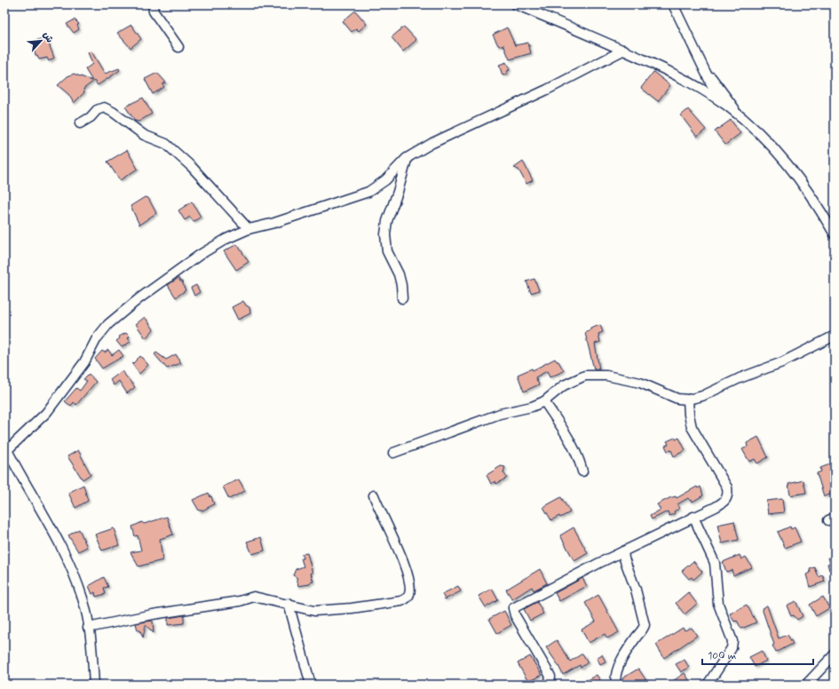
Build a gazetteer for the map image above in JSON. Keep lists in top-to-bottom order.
{
  "scale_bar": "100 m",
  "north": "top right"
}
